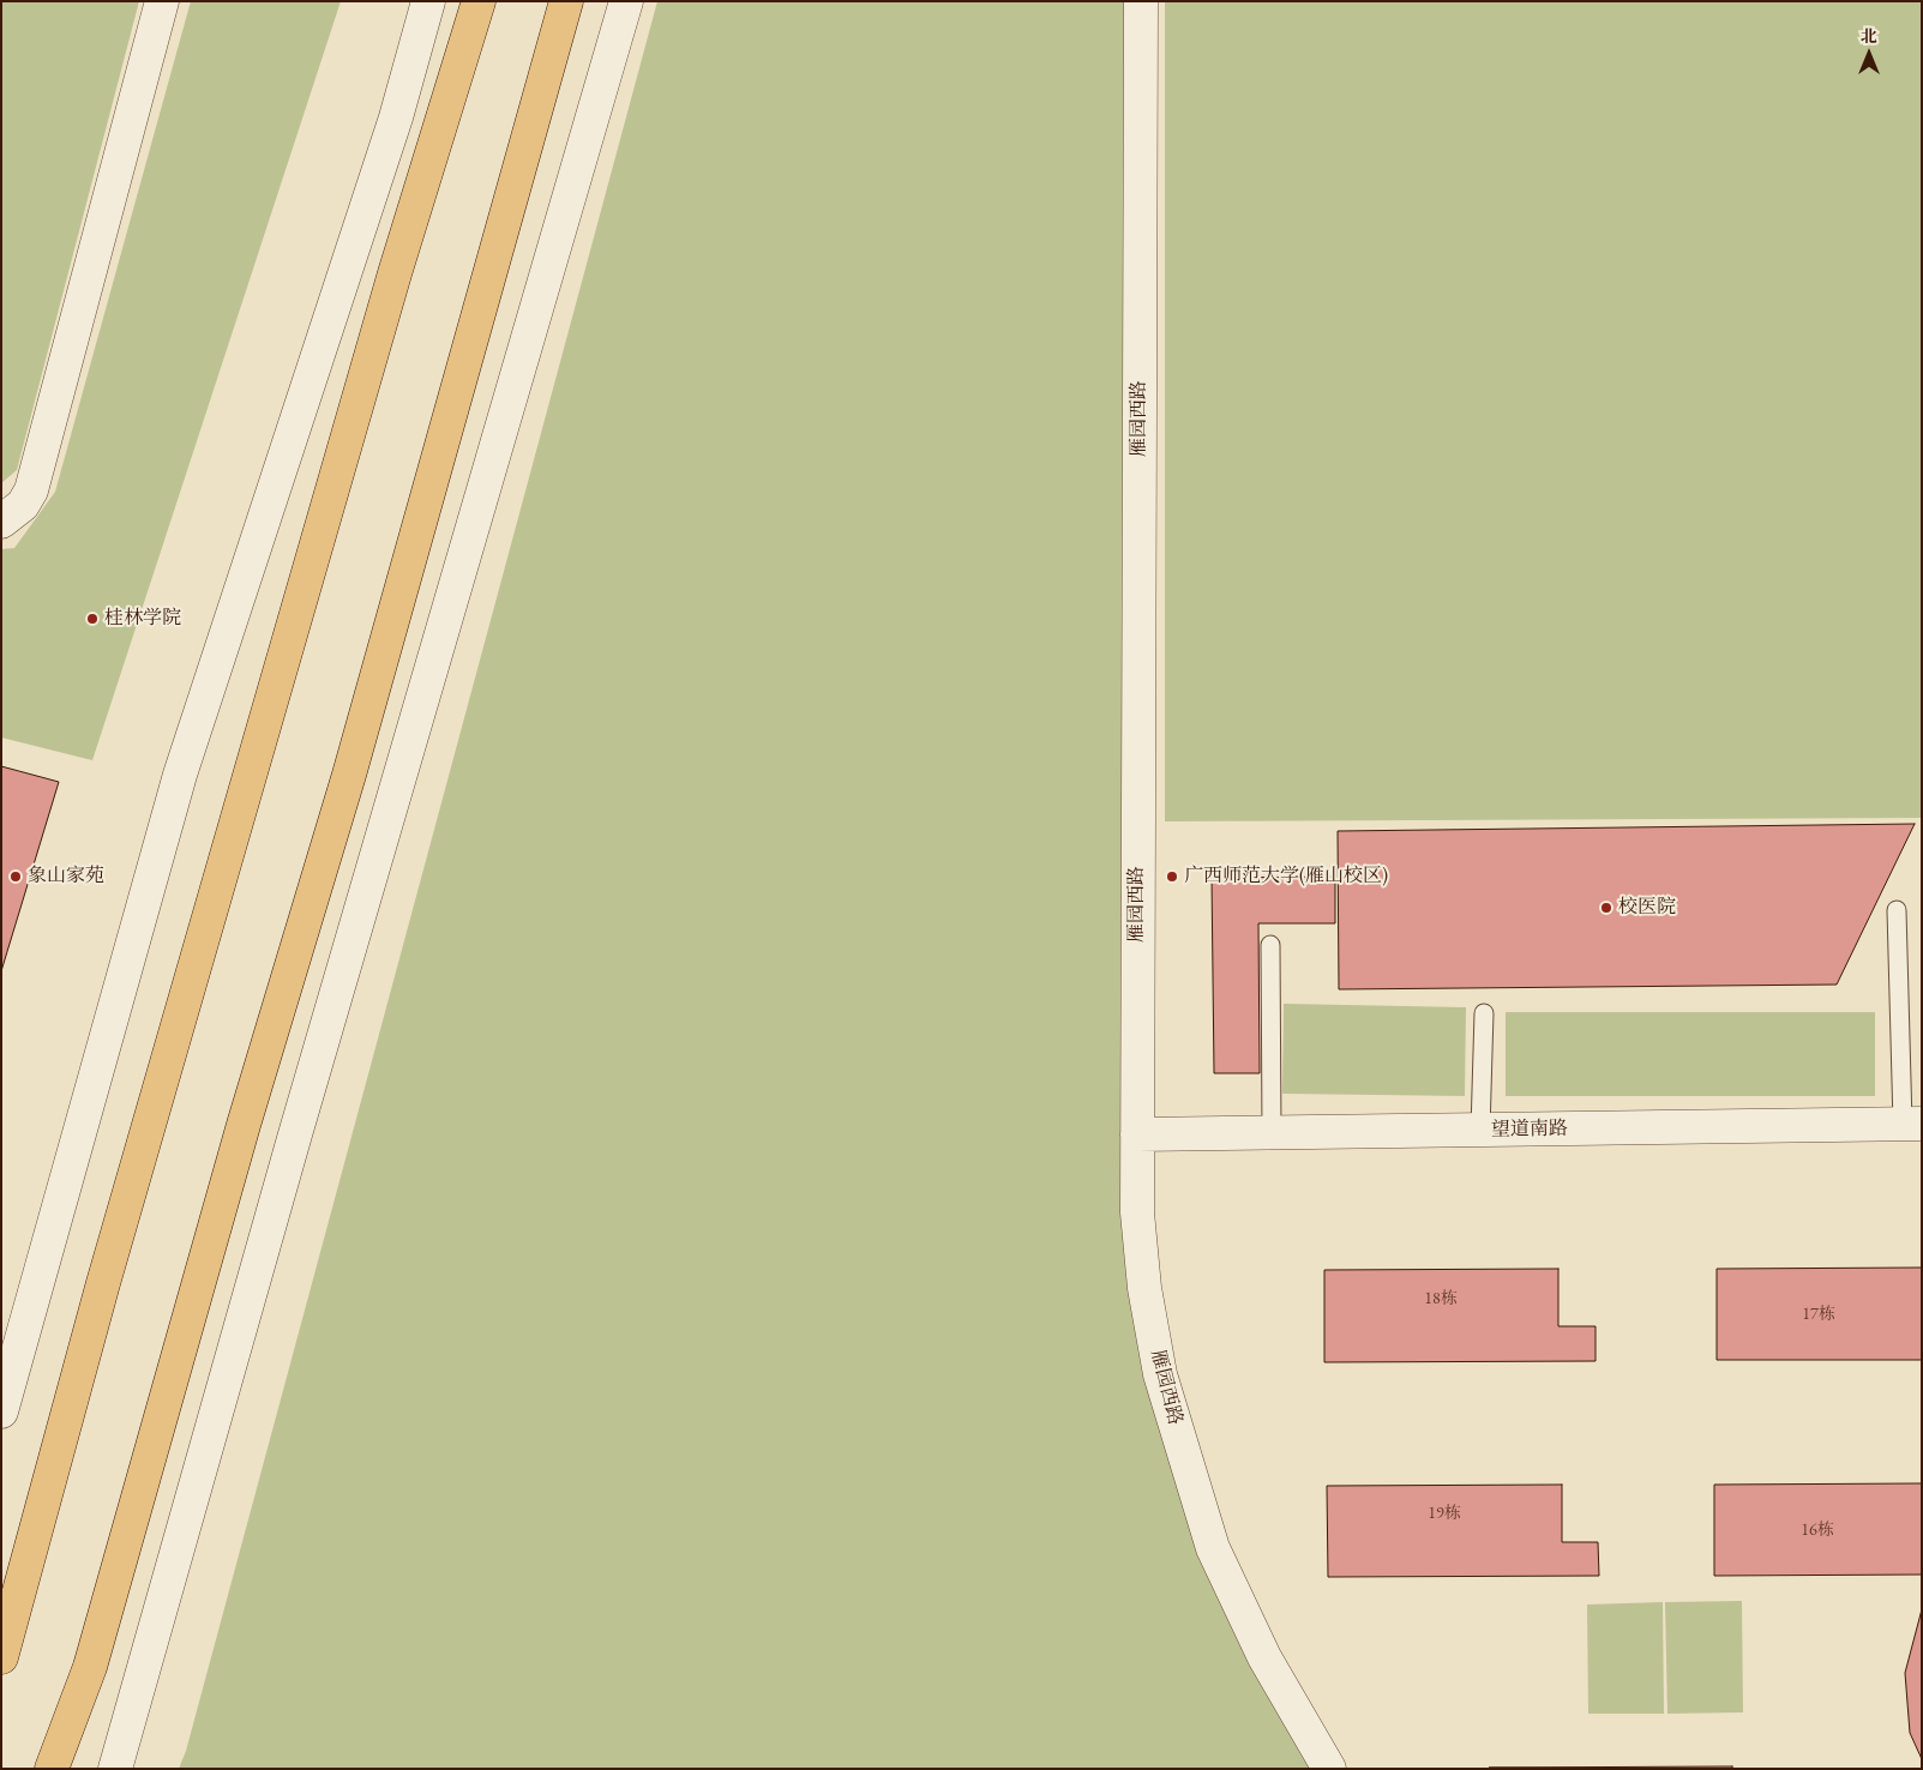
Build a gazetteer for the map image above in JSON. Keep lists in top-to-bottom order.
{
  "streets": {
    "street": ["雁园西路", "望道南路"]
  },
  "crossings": [
    ["雁园西路", "望道南路"]
  ],
  "places": [
    "桂林学院",
    "象山家苑",
    "广西师范大学(雁山校区)",
    "校医院"
  ],
  "house_numbers": [
    "18栋",
    "17栋",
    "19栋",
    "16栋"
  ],
  "north": "top"
}
